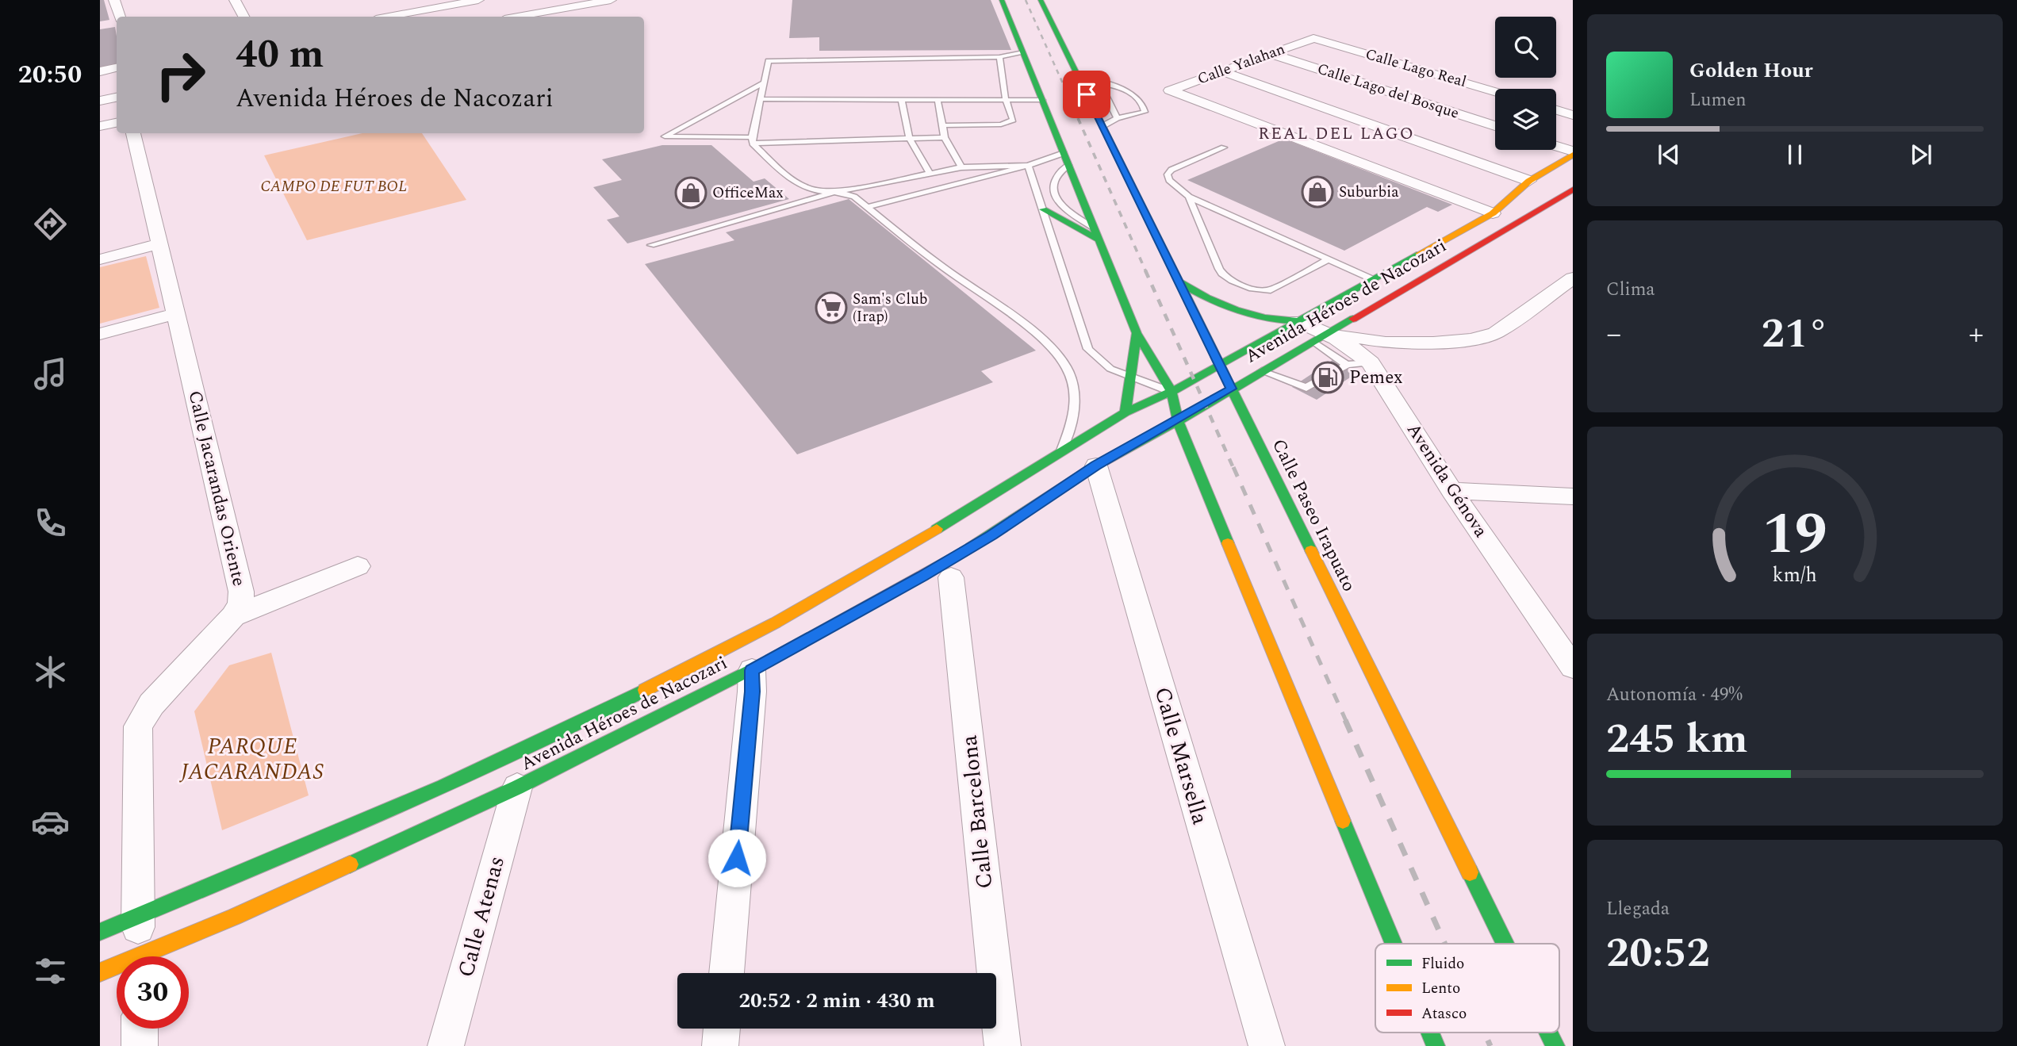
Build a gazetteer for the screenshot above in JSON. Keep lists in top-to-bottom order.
{
  "streets": {
    "main road": ["Avenida Héroes de Nacozari", "Calle Paseo Irapuato"],
    "street": [
      "Calle Yalahan",
      "Calle Lago Real",
      "Calle Lago del Bosque",
      "Avenida Génova",
      "Calle Jacarandas Oriente",
      "Calle Marsella",
      "Calle Barcelona",
      "Calle Atenas"
    ]
  },
  "crossings": [
    ["Calle Yalahan", "Calle Lago Real"],
    ["Calle Yalahan", "Calle Lago del Bosque"],
    ["Calle Yalahan", "Avenida Héroes de Nacozari"],
    ["Avenida Héroes de Nacozari", "Avenida Génova"],
    ["Avenida Héroes de Nacozari", "Calle Jacarandas Oriente"],
    ["Avenida Héroes de Nacozari", "Calle Paseo Irapuato"],
    ["Avenida Héroes de Nacozari", "Calle Marsella"],
    ["Avenida Héroes de Nacozari", "Calle Atenas"]
  ],
  "districts": ["REAL DEL LAGO"],
  "parks": ["CAMPO DE FUT BOL", "PARQUE JACARANDAS"],
  "places": {
    "shop": ["Suburbia", "OfficeMax"],
    "supermarket": ["Sam's Club (Irap)"],
    "fuel station": ["Pemex"]
  },
  "legend": ["Fluido", "Lento", "Atasco"],
  "page": {
    "tabs": "20:50",
    "turn": ["40 m", "Avenida Héroes de Nacozari"],
    "song": ["Golden Hour", "Lumen"],
    "tile": [
      "Clima",
      ["Autonomía · 49%", "245 km"],
      ["Llegada", "20:52"]
    ],
    "heat": ["−", "21°", "+"],
    "limit": "30",
    "trip": "20:52 · 2 min · 430 m",
    "gauge": ["19", "km/h"]
  }
}
